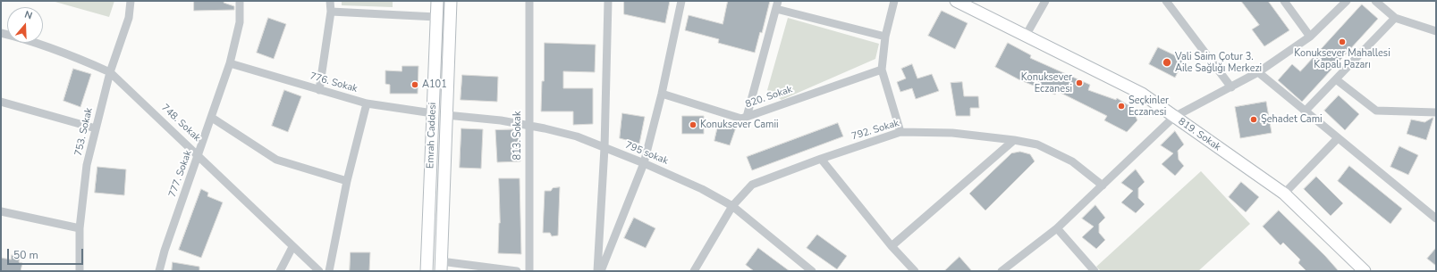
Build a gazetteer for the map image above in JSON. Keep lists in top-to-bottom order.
{
  "streets": {
    "street": [
      "776. Sokak",
      "820. Sokak",
      "748. Sokak",
      "792. Sokak",
      "753. Sokak",
      "819. Sokak",
      "Emrah Caddesi",
      "813. Sokak",
      "795 sokak",
      "777. Sokak"
    ]
  },
  "crossings": [
    ["776. Sokak", "Emrah Caddesi"],
    ["776. Sokak", "777. Sokak"],
    ["748. Sokak", "753. Sokak"],
    ["748. Sokak", "777. Sokak"],
    ["792. Sokak", "795 sokak"],
    ["Emrah Caddesi", "795 sokak"],
    ["813. Sokak", "795 sokak"]
  ],
  "places": [
    "Konuksever Mahallesi Kapalı Pazarı",
    "Vali Saim Çotur 3. Aile Sağlığı Merkezi",
    "Konuksever Eczanesi",
    "A101",
    "Seçkinler Eczanesi",
    "Şehadet Cami",
    "Konuksever Camii"
  ],
  "scale_bar": "50 m",
  "north": "top"
}
